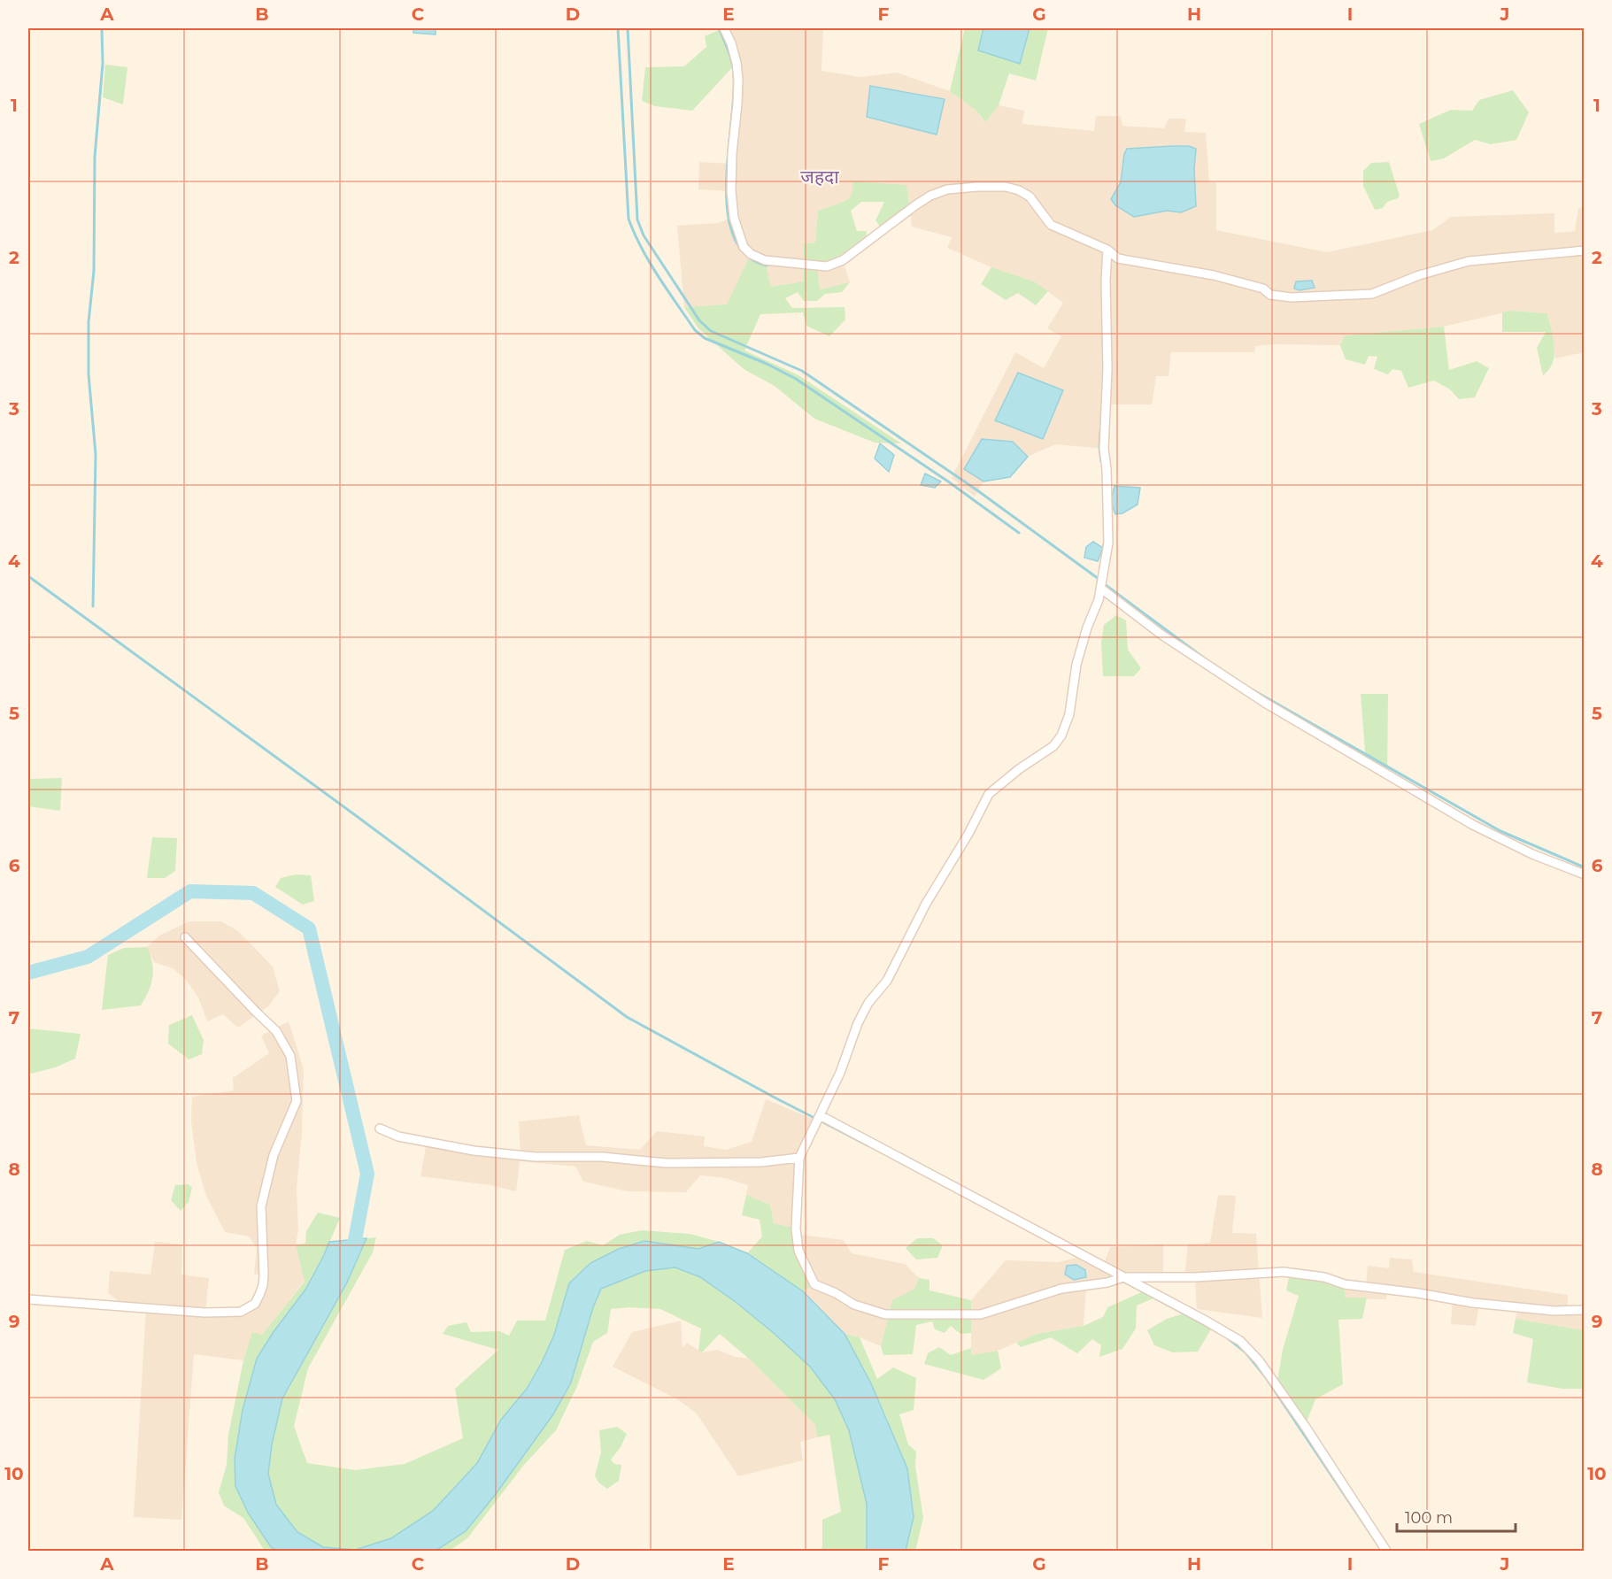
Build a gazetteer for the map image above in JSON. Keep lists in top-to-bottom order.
{
  "districts": ["जहदा"],
  "scale_bar": "100 m",
  "grid": {
    "columns": [
      "A",
      "B",
      "C",
      "D",
      "E",
      "F",
      "G",
      "H",
      "I",
      "J"
    ],
    "rows": [
      "1",
      "2",
      "3",
      "4",
      "5",
      "6",
      "7",
      "8",
      "9",
      "10"
    ]
  }
}
